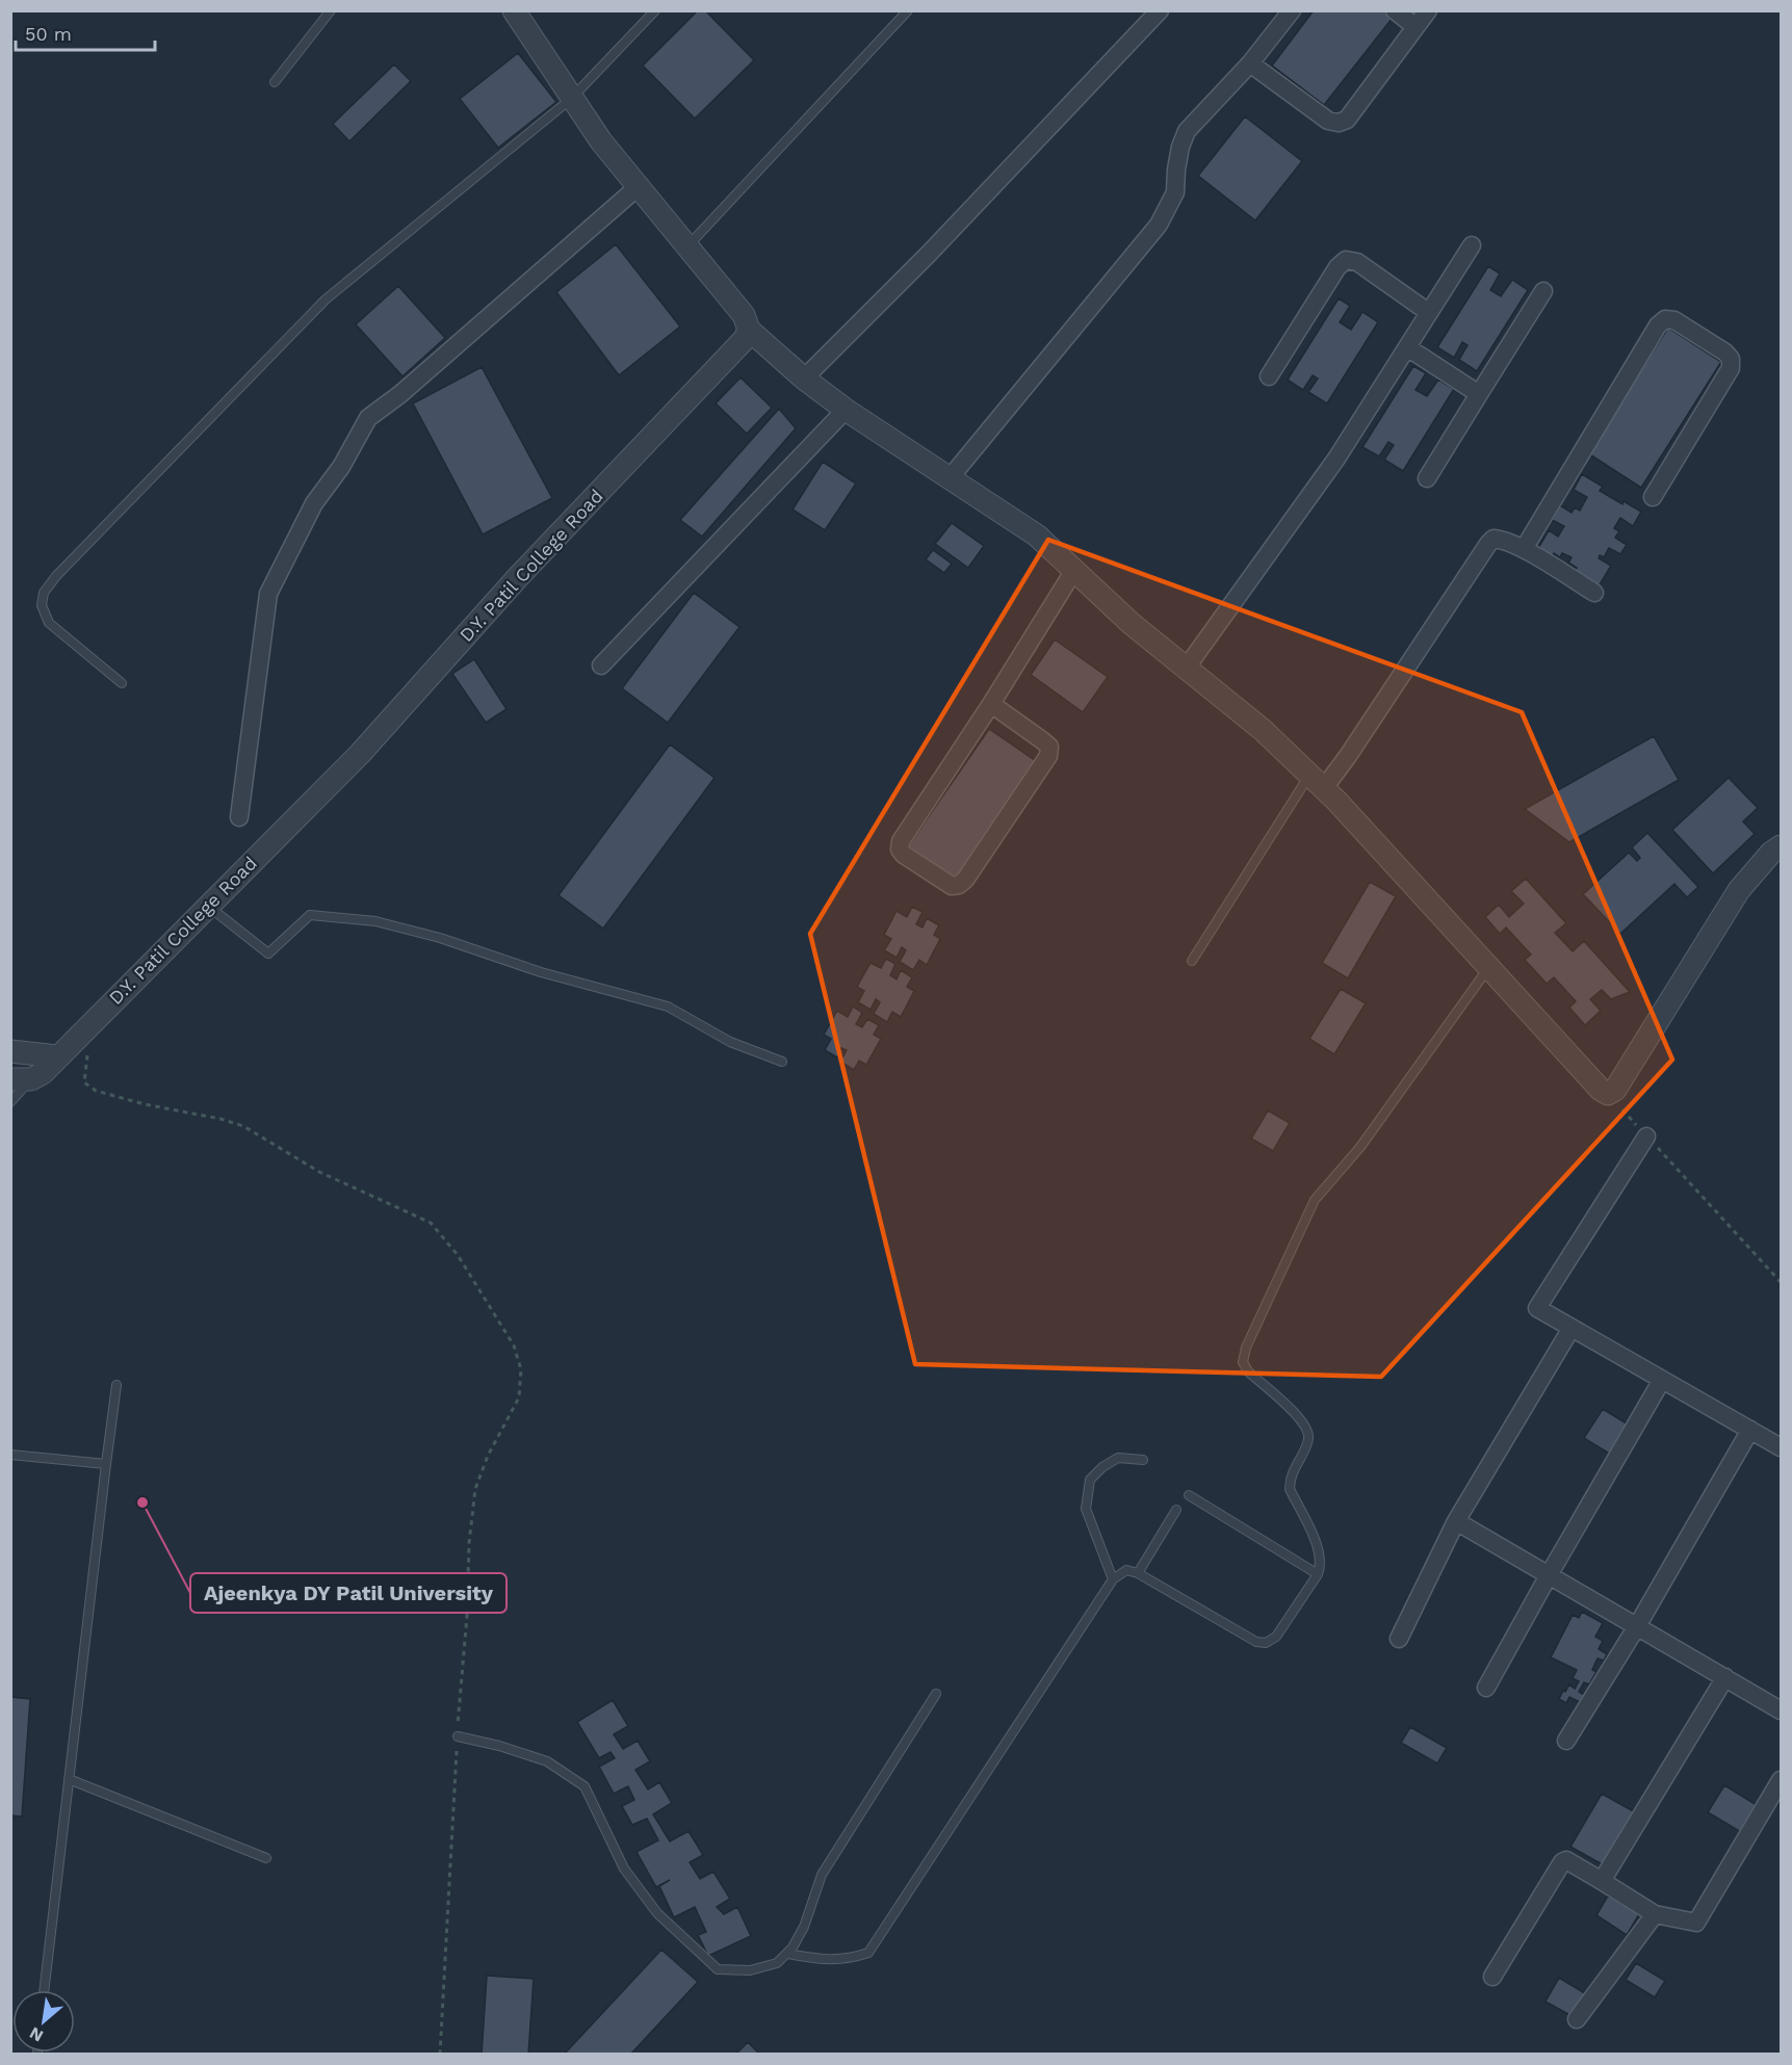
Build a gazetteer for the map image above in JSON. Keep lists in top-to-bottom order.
{
  "streets": {
    "street": ["D.Y. Patil College Road"]
  },
  "places": ["Ajeenkya DY Patil University"],
  "scale_bar": "50 m",
  "north": "bottom left"
}
